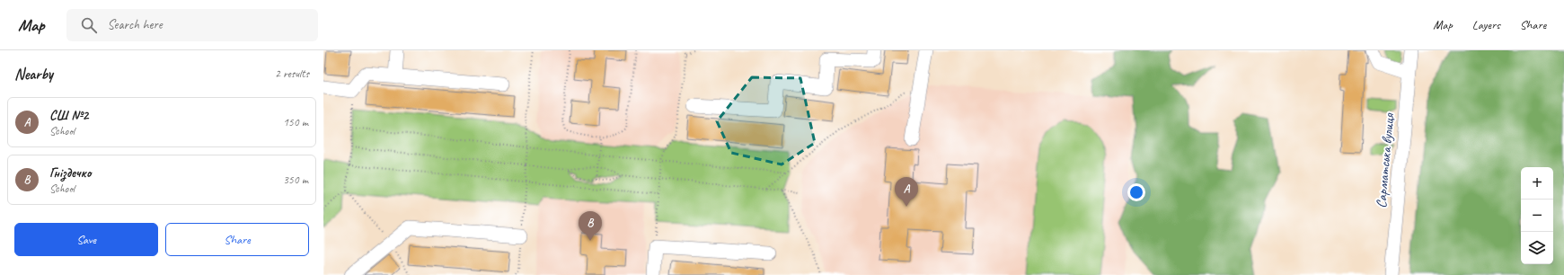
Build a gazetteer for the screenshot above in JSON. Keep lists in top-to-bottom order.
{
  "streets": {
    "street": ["Сарматська вулиця"]
  },
  "page": {
    "header": "Map",
    "search": "Search here",
    "nav": ["Map", "Layers", "Share"],
    "heading": ["Nearby", "2 results"],
    "list": [
      {
        "mark": "A",
        "name": "СШ №2",
        "note": "School",
        "value": "150 m"
      },
      {
        "mark": "B",
        "name": "Гніздечко",
        "note": "School",
        "value": "350 m"
      }
    ],
    "map_buttons": ["+", "−"],
    "pins": ["A", "B"],
    "buttons": ["Save", "Share"]
  }
}
